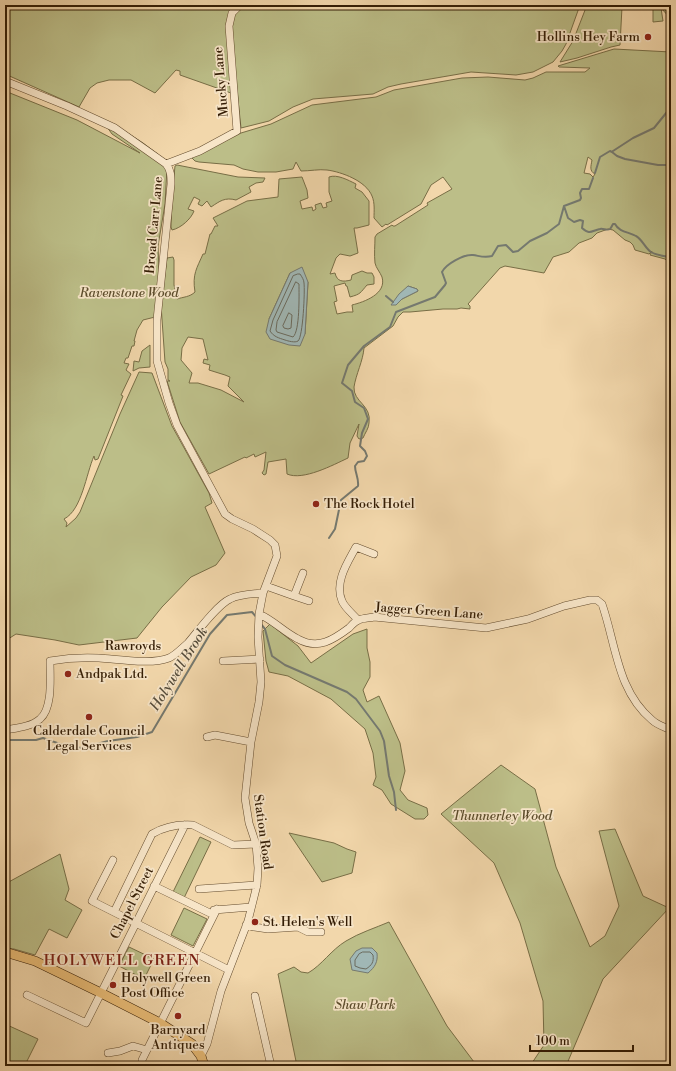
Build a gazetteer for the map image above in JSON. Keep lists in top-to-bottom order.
{
  "streets": {
    "street": [
      "Mucky Lane",
      "Broad Carr Lane",
      "Jagger Green Lane",
      "Rawroyds",
      "Station Road",
      "Chapel Street"
    ]
  },
  "crossings": [
    ["Mucky Lane", "Broad Carr Lane"],
    ["Broad Carr Lane", "Jagger Green Lane"],
    ["Broad Carr Lane", "Rawroyds"],
    ["Broad Carr Lane", "Station Road"]
  ],
  "districts": ["HOLYWELL GREEN"],
  "water": ["Holywell Brook"],
  "parks": ["Ravenstone Wood", "Thunnerley Wood", "Shaw Park"],
  "places": [
    "Hollins Hey Farm",
    "The Rock Hotel",
    "Andpak Ltd.",
    "Calderdale Council Legal Services",
    "St. Helen's Well",
    "Holywell Green Post Office",
    "Barnyard Antiques"
  ],
  "scale_bar": "100 m"
}
